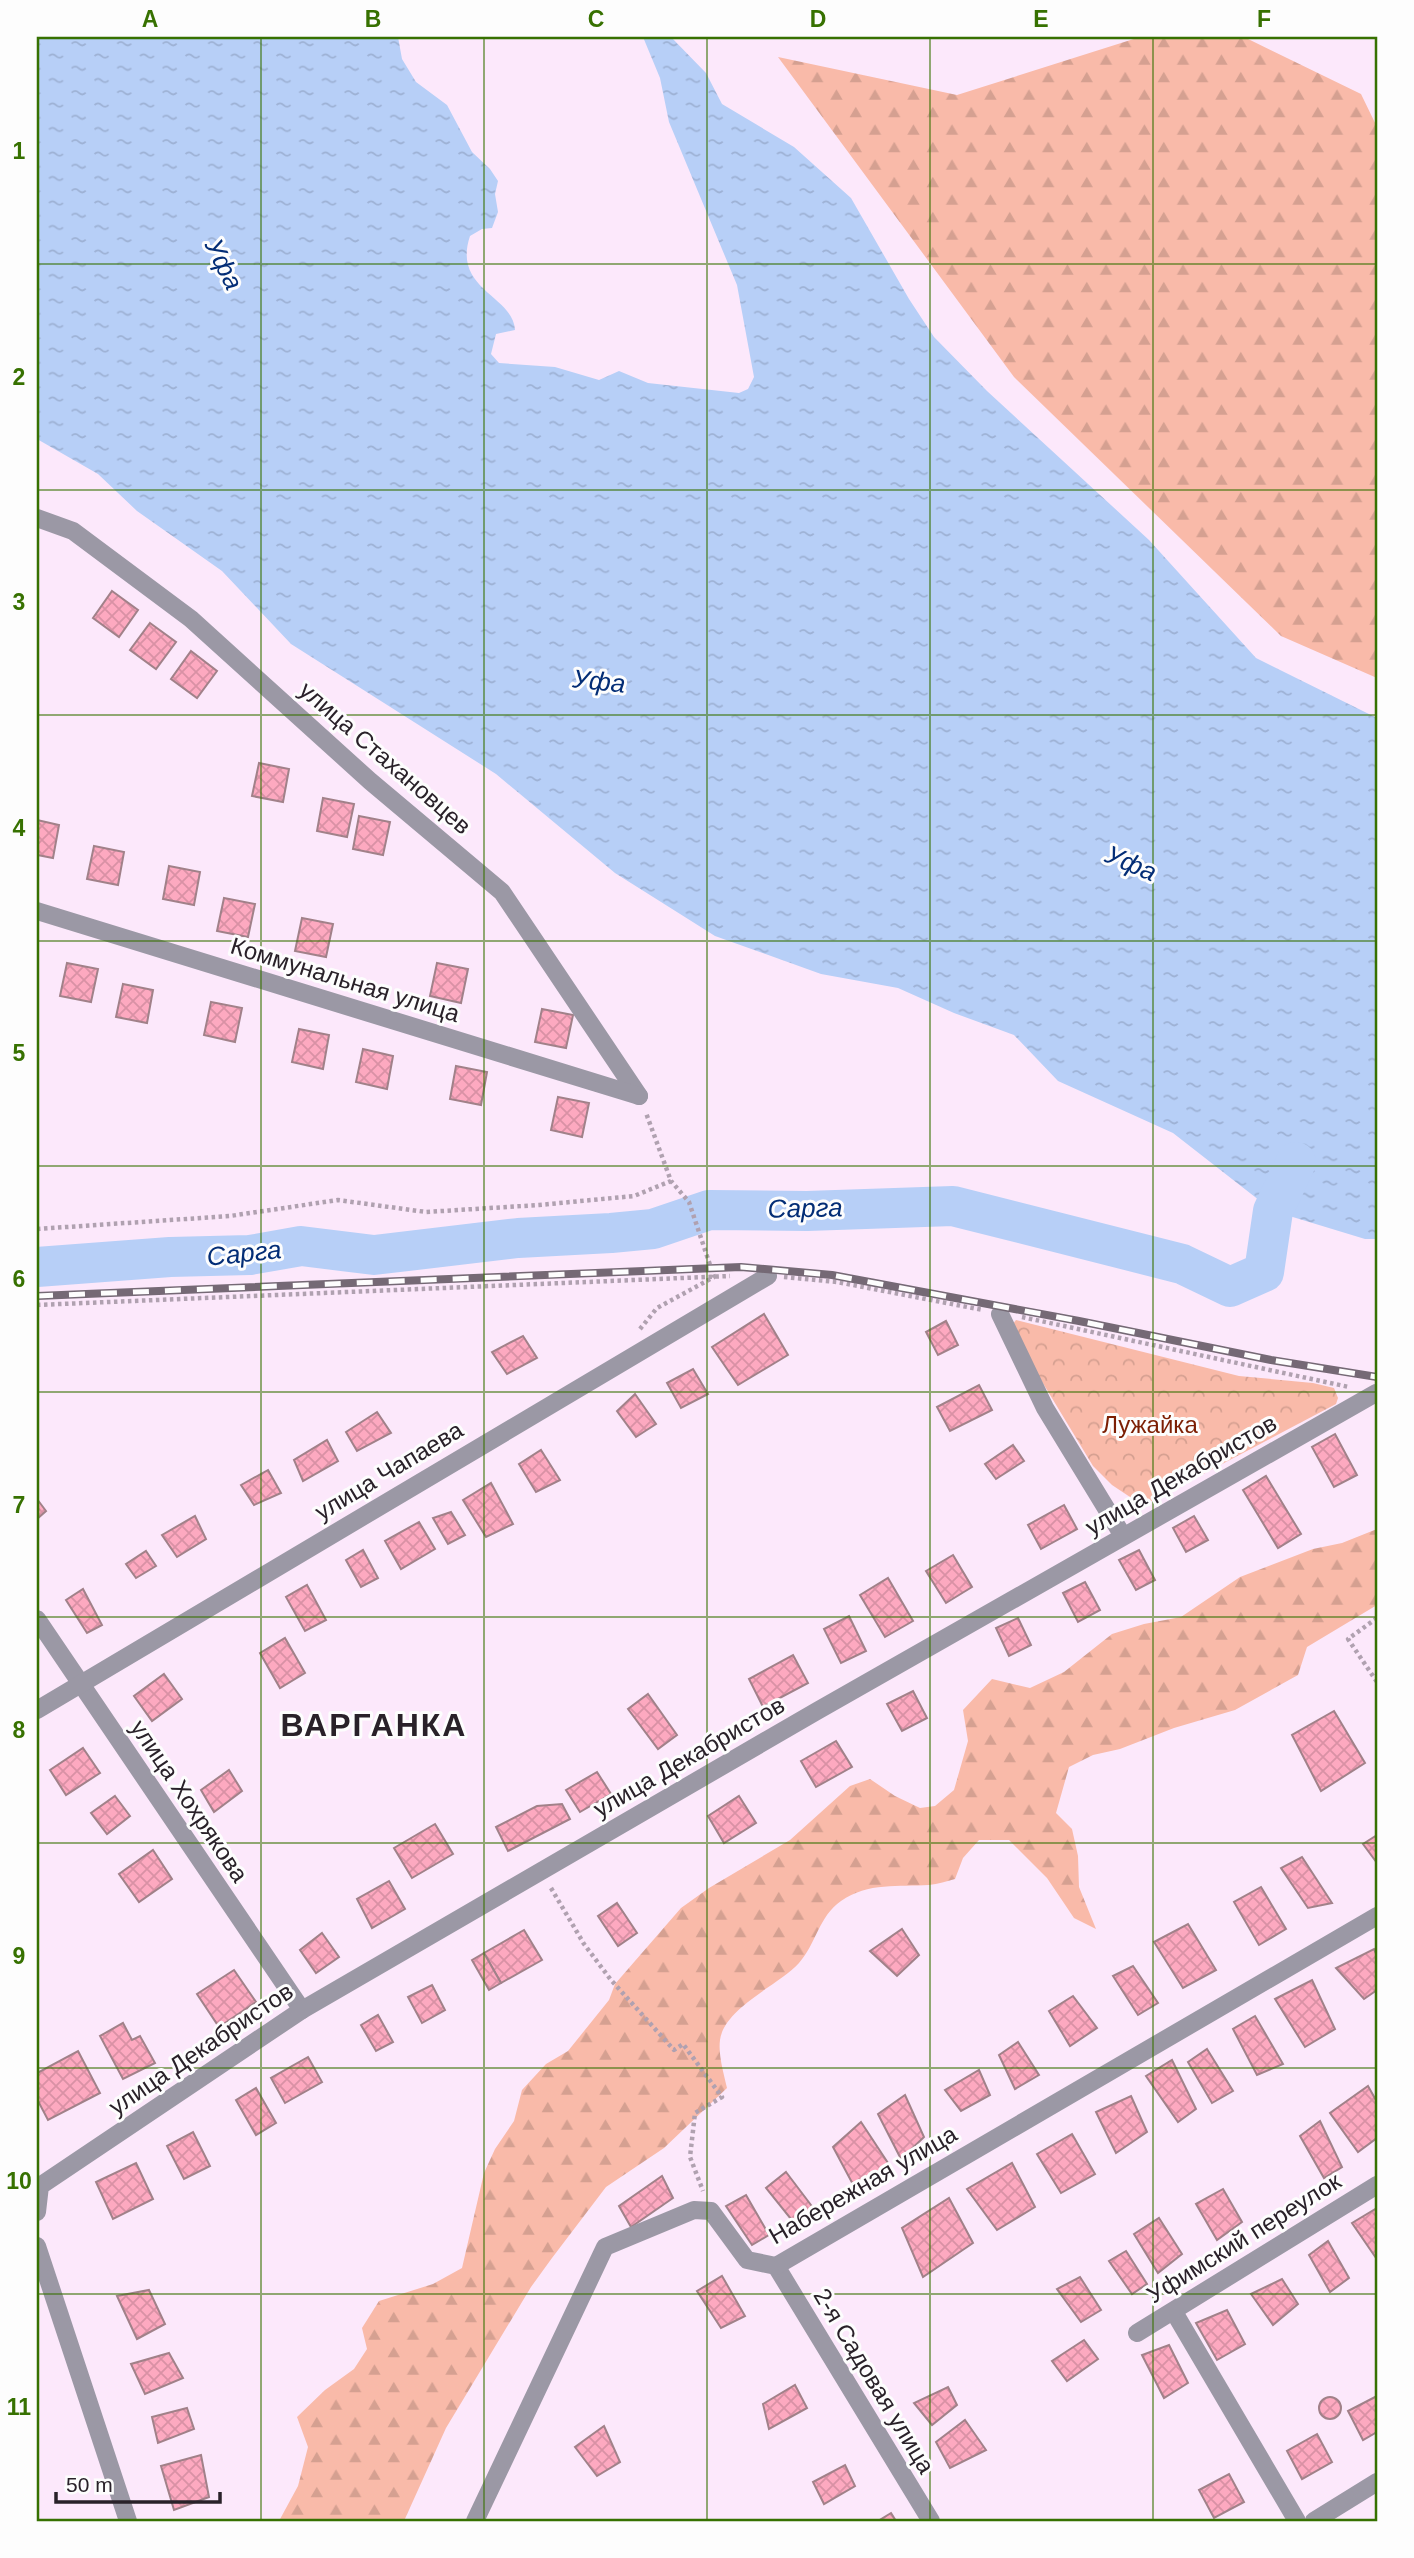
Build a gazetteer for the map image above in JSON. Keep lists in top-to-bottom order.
{
  "streets": {
    "street": [
      "улица Стахановцев",
      "Коммунальная улица",
      "улица Чапаева",
      "улица Декабристов",
      "улица Хохрякова",
      "Набережная улица",
      "Уфимский переулок",
      "2-я Садовая улица"
    ]
  },
  "crossings": [
    ["улица Стахановцев", "Коммунальная улица"],
    ["улица Чапаева", "улица Хохрякова"],
    ["улица Декабристов", "улица Хохрякова"],
    ["Набережная улица", "2-я Садовая улица"]
  ],
  "districts": ["ВАРГАНКА"],
  "water": ["Уфа", "Сарга"],
  "parks": ["Лужайка"],
  "scale_bar": "50 m",
  "grid": {
    "columns": [
      "A",
      "B",
      "C",
      "D",
      "E",
      "F"
    ],
    "rows": [
      "1",
      "2",
      "3",
      "4",
      "5",
      "6",
      "7",
      "8",
      "9",
      "10",
      "11"
    ]
  }
}
